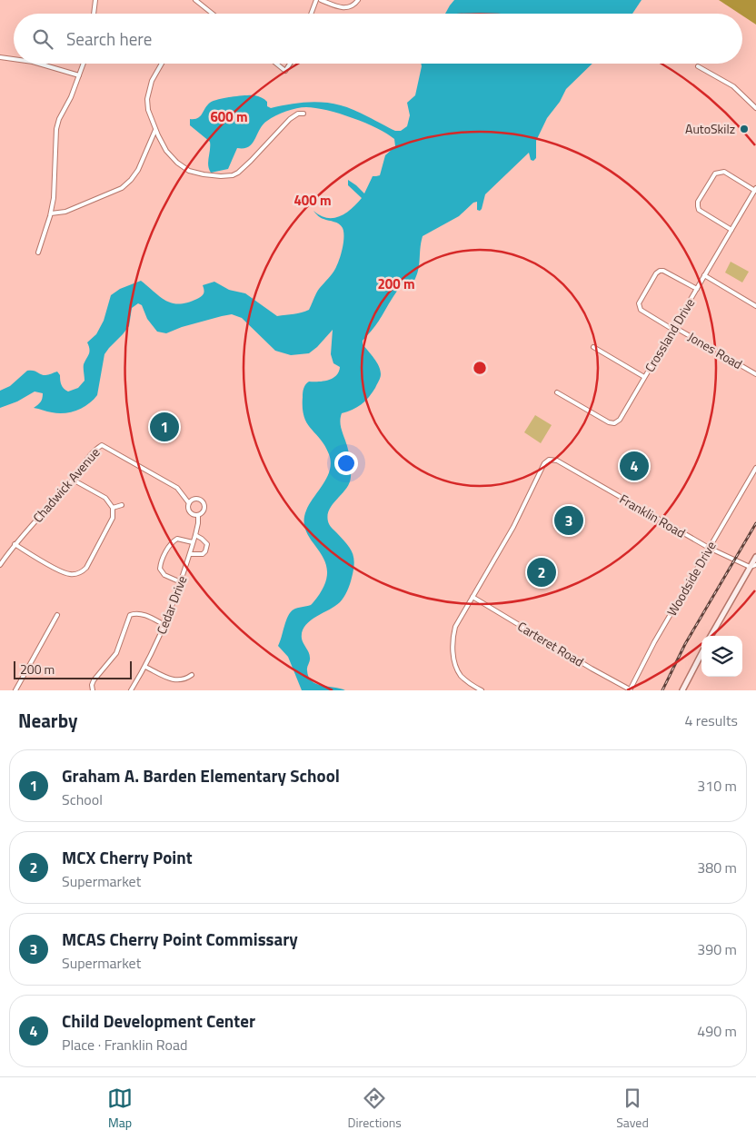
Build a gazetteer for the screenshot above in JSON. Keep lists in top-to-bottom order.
{
  "streets": {
    "street": [
      "Crossland Drive",
      "Jones Road",
      "Chadwick Avenue",
      "Franklin Road",
      "Woodside Drive",
      "Cedar Drive",
      "Carteret Road"
    ]
  },
  "crossings": [
    ["Crossland Drive", "Jones Road"],
    ["Chadwick Avenue", "Cedar Drive"],
    ["Franklin Road", "Woodside Drive"],
    ["Franklin Road", "Carteret Road"],
    ["Woodside Drive", "Carteret Road"]
  ],
  "places": ["AutoSkilz"],
  "scale_bar": "200 m",
  "page": {
    "search": "Search here",
    "pins": [
      "1",
      "4",
      "3",
      "2"
    ],
    "scale": "200 m",
    "heading": ["Nearby", "4 results"],
    "list": [
      {
        "mark": "1",
        "name": "Graham A. Barden Elementary School",
        "note": "School",
        "value": "310 m"
      },
      {
        "mark": "2",
        "name": "MCX Cherry Point",
        "note": "Supermarket",
        "value": "380 m"
      },
      {
        "mark": "3",
        "name": "MCAS Cherry Point Commissary",
        "note": "Supermarket",
        "value": "390 m"
      },
      {
        "mark": "4",
        "name": "Child Development Center",
        "note": "Place · Franklin Road",
        "value": "490 m"
      }
    ],
    "nav": ["Map", "Directions", "Saved"]
  },
  "rings": ["600 m", "400 m", "200 m"]
}
